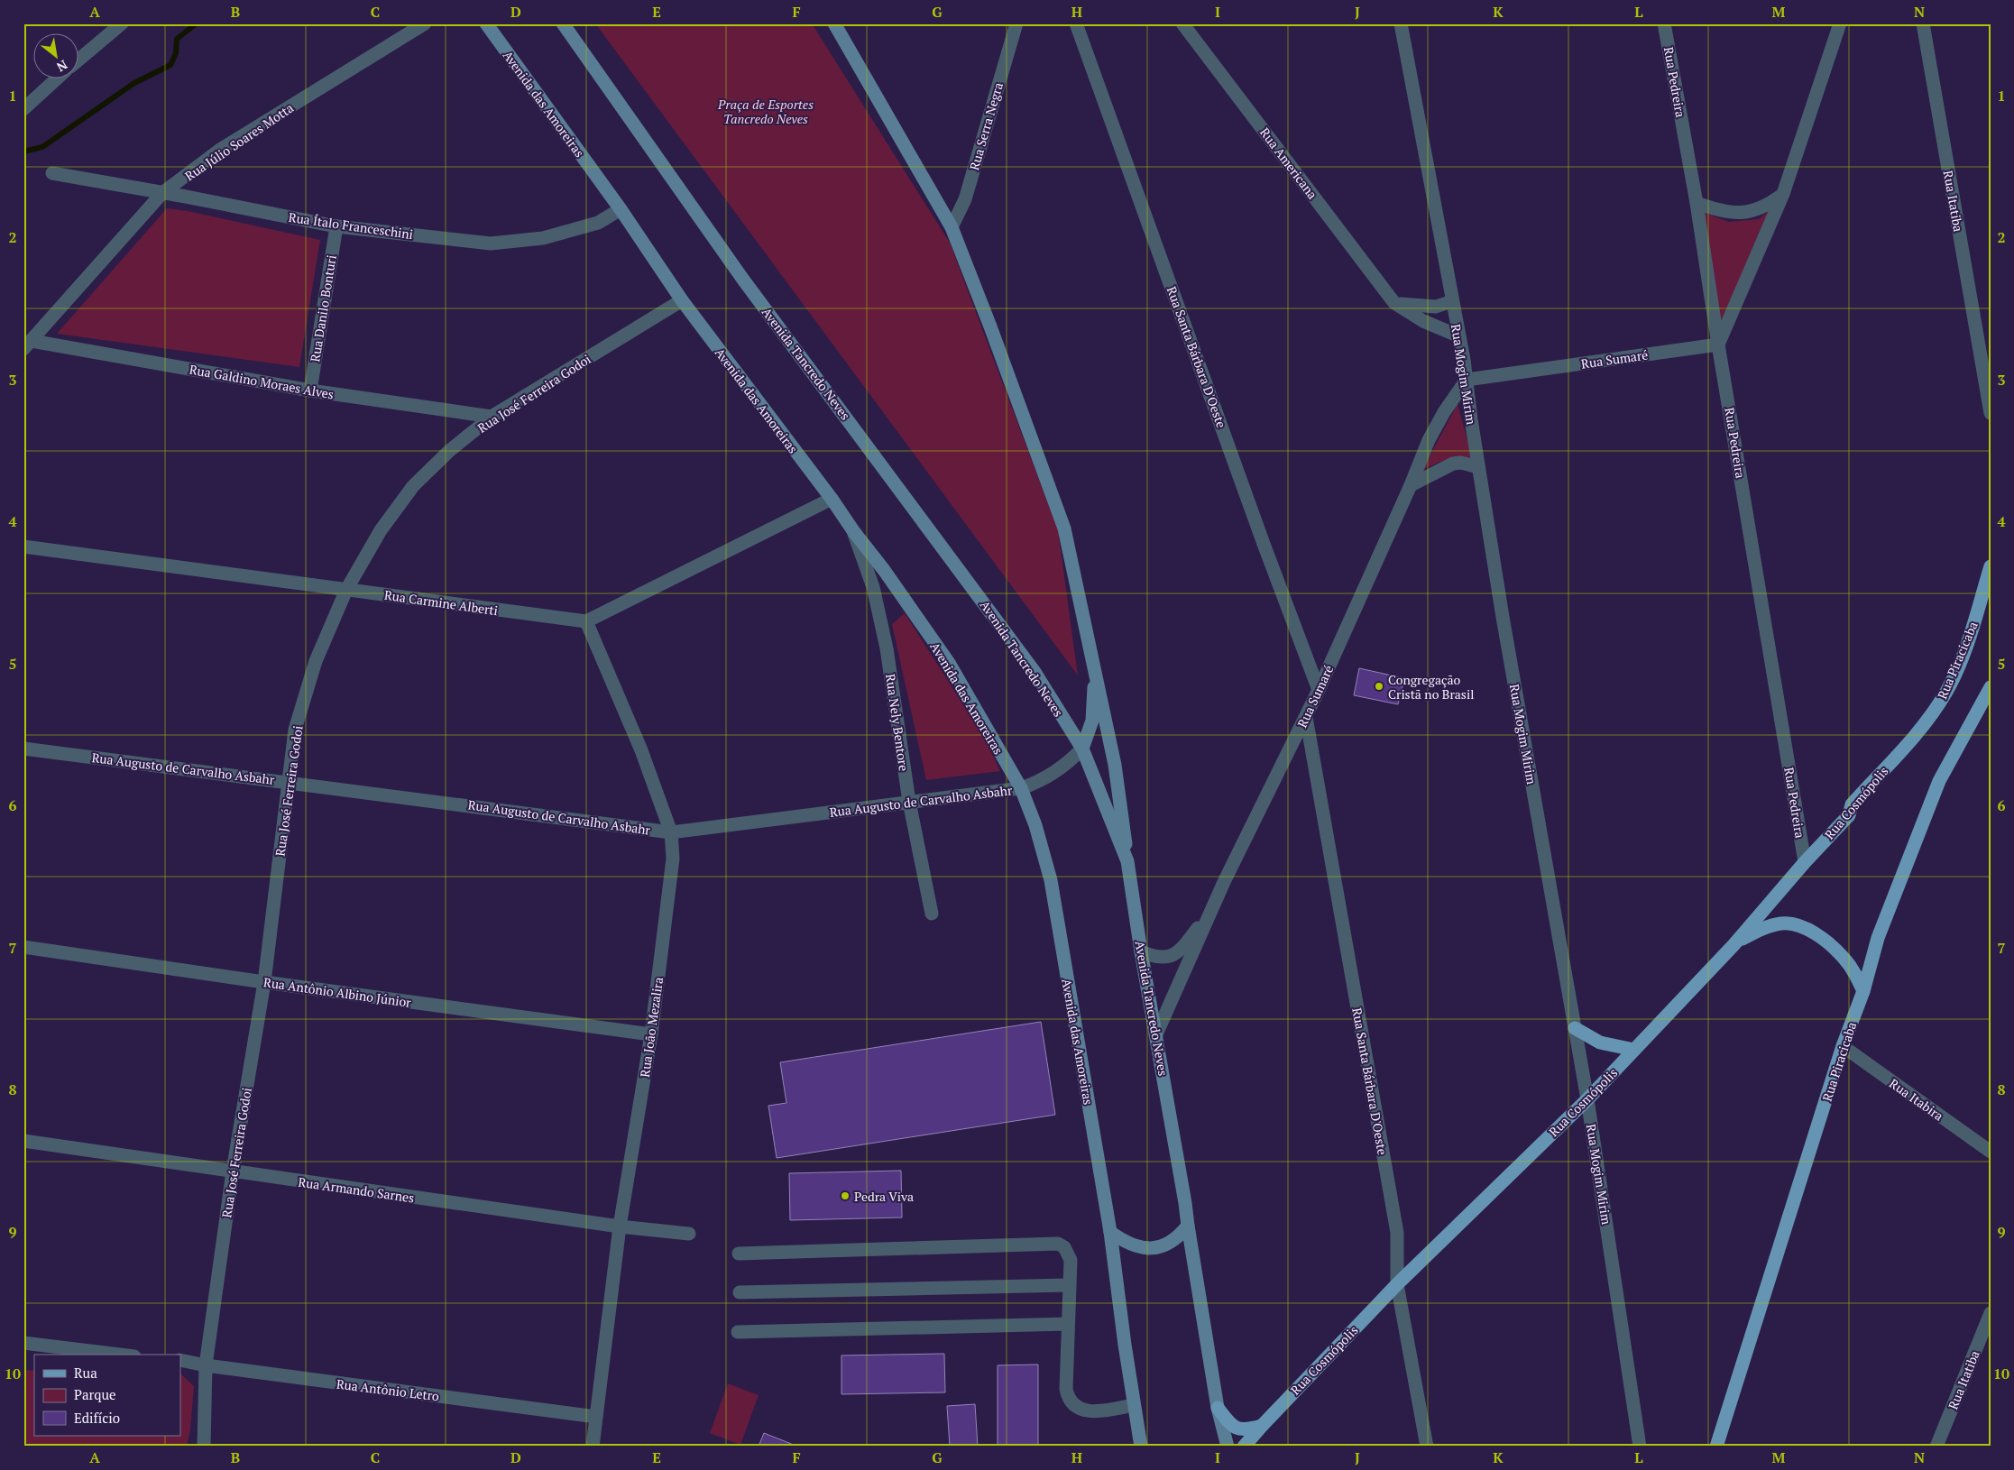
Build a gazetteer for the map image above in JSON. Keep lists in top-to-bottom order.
{
  "streets": {
    "main road": [
      "Avenida das Amoreiras",
      "Avenida Tancredo Neves",
      "Rua Piracicaba",
      "Rua Cosmópolis"
    ],
    "street": [
      "Rua Pedreira",
      "Rua Serra Negra",
      "Rua Júlio Soares Motta",
      "Rua Americana",
      "Rua Itatiba",
      "Rua Ítalo Franceschini",
      "Rua Danilo Bonturi",
      "Rua Santa Bárbara D'Oeste",
      "Rua Sumaré",
      "Rua Mogim Mirim",
      "Rua Galdino Moraes Alves",
      "Rua José Ferreira Godoi",
      "Rua Carmine Alberti",
      "Rua Nely Bentore",
      "Rua Augusto de Carvalho Asbahr",
      "Rua Antônio Albino Júnior",
      "Rua João Mezalira",
      "Rua Itabira",
      "Rua Armando Sarnes",
      "Rua Antônio Letro"
    ]
  },
  "crossings": [
    ["Rua Pedreira", "Rua Sumaré"],
    ["Rua Pedreira", "Rua Cosmópolis"],
    ["Avenida das Amoreiras", "Rua Ítalo Franceschini"],
    ["Avenida das Amoreiras", "Rua José Ferreira Godoi"],
    ["Avenida das Amoreiras", "Rua Nely Bentore"],
    ["Avenida das Amoreiras", "Rua Augusto de Carvalho Asbahr"],
    ["Rua Júlio Soares Motta", "Rua Ítalo Franceschini"],
    ["Rua Júlio Soares Motta", "Rua Galdino Moraes Alves"],
    ["Rua Americana", "Rua Mogim Mirim"],
    ["Rua Ítalo Franceschini", "Rua Danilo Bonturi"],
    ["Rua Danilo Bonturi", "Rua Galdino Moraes Alves"],
    ["Rua Santa Bárbara D'Oeste", "Rua Sumaré"],
    ["Rua Santa Bárbara D'Oeste", "Rua Cosmópolis"],
    ["Rua Sumaré", "Avenida Tancredo Neves"],
    ["Rua Sumaré", "Rua Mogim Mirim"],
    ["Avenida Tancredo Neves", "Rua Augusto de Carvalho Asbahr"],
    ["Rua Mogim Mirim", "Rua Cosmópolis"],
    ["Rua Galdino Moraes Alves", "Rua José Ferreira Godoi"],
    ["Rua José Ferreira Godoi", "Rua Carmine Alberti"],
    ["Rua José Ferreira Godoi", "Rua Augusto de Carvalho Asbahr"],
    ["Rua José Ferreira Godoi", "Rua Antônio Albino Júnior"],
    ["Rua José Ferreira Godoi", "Rua Armando Sarnes"],
    ["Rua José Ferreira Godoi", "Rua Antônio Letro"],
    ["Rua Carmine Alberti", "Rua João Mezalira"],
    ["Rua Piracicaba", "Rua Cosmópolis"],
    ["Rua Piracicaba", "Rua Itabira"],
    ["Rua Nely Bentore", "Rua Augusto de Carvalho Asbahr"],
    ["Rua Augusto de Carvalho Asbahr", "Rua João Mezalira"],
    ["Rua Antônio Albino Júnior", "Rua João Mezalira"],
    ["Rua João Mezalira", "Rua Armando Sarnes"],
    ["Rua João Mezalira", "Rua Antônio Letro"]
  ],
  "parks": ["Praça de Esportes Tancredo Neves"],
  "places": ["Congregação Cristã no Brasil", "Pedra Viva"],
  "legend": ["Rua", "Parque", "Edifício"],
  "north": "bottom right",
  "grid": {
    "columns": [
      "A",
      "B",
      "C",
      "D",
      "E",
      "F",
      "G",
      "H",
      "I",
      "J",
      "K",
      "L",
      "M",
      "N"
    ],
    "rows": [
      "1",
      "2",
      "3",
      "4",
      "5",
      "6",
      "7",
      "8",
      "9",
      "10"
    ]
  }
}
